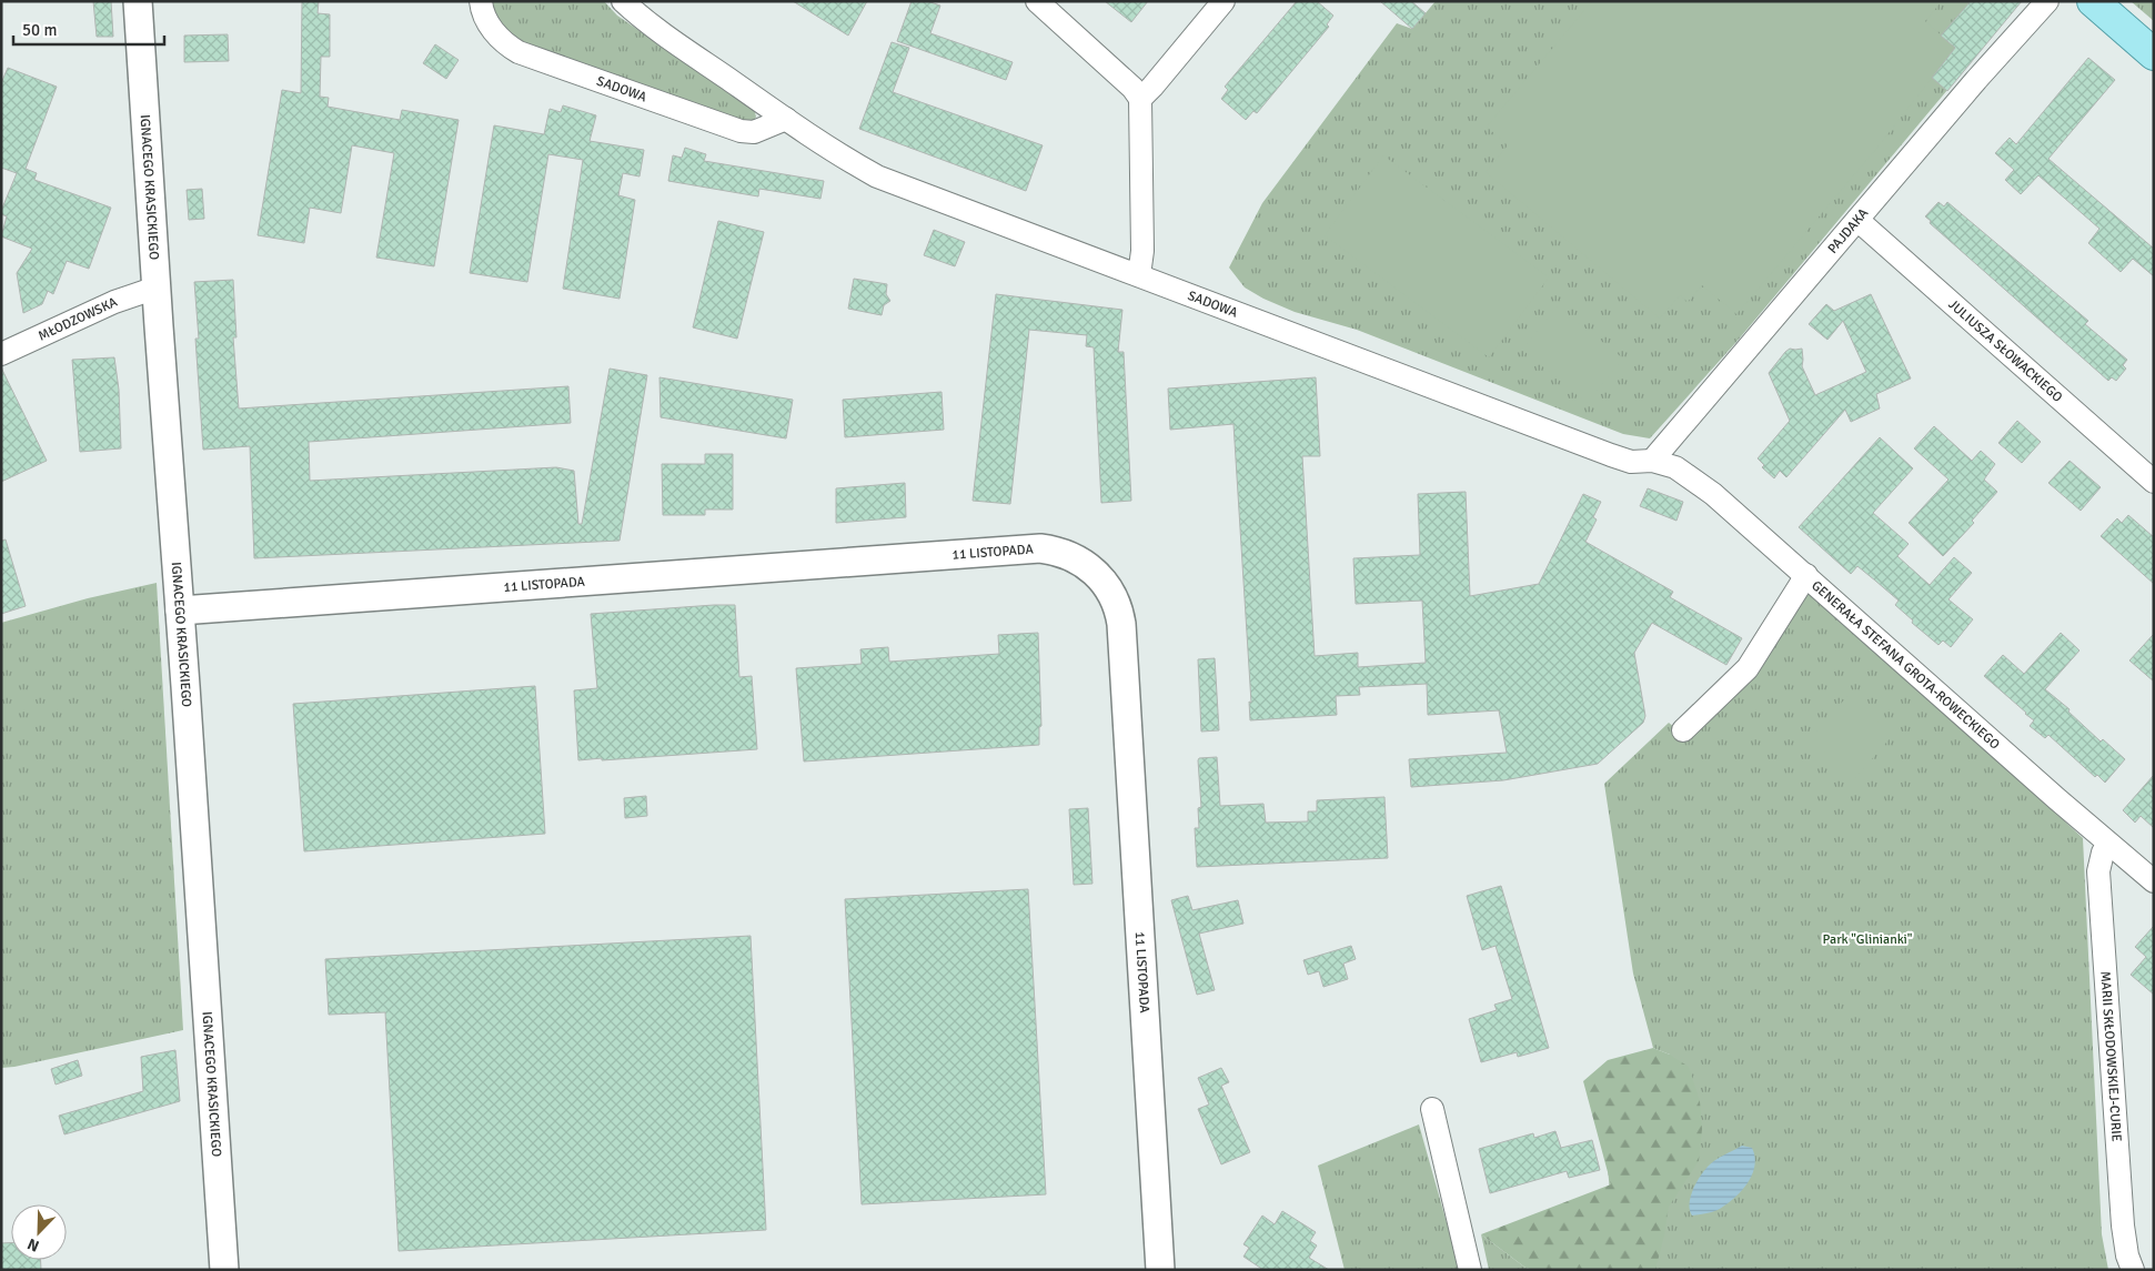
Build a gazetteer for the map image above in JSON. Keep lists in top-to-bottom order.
{
  "streets": {
    "street": [
      "SADOWA",
      "IGNACEGO KRASICKIEGO",
      "PAJDAKA",
      "MŁODZOWSKA",
      "JULIUSZA SŁOWACKIEGO",
      "11 LISTOPADA",
      "GENERAŁA STEFANA GROTA-ROWECKIEGO",
      "MARII SKŁODOWSKIEJ-CURIE"
    ]
  },
  "crossings": [
    ["SADOWA", "PAJDAKA"],
    ["SADOWA", "GENERAŁA STEFANA GROTA-ROWECKIEGO"],
    ["IGNACEGO KRASICKIEGO", "MŁODZOWSKA"],
    ["IGNACEGO KRASICKIEGO", "11 LISTOPADA"],
    ["PAJDAKA", "JULIUSZA SŁOWACKIEGO"],
    ["PAJDAKA", "GENERAŁA STEFANA GROTA-ROWECKIEGO"],
    ["GENERAŁA STEFANA GROTA-ROWECKIEGO", "MARII SKŁODOWSKIEJ-CURIE"]
  ],
  "parks": ["Park \"Glinianki\""],
  "scale_bar": "50 m",
  "north": "bottom left"
}
